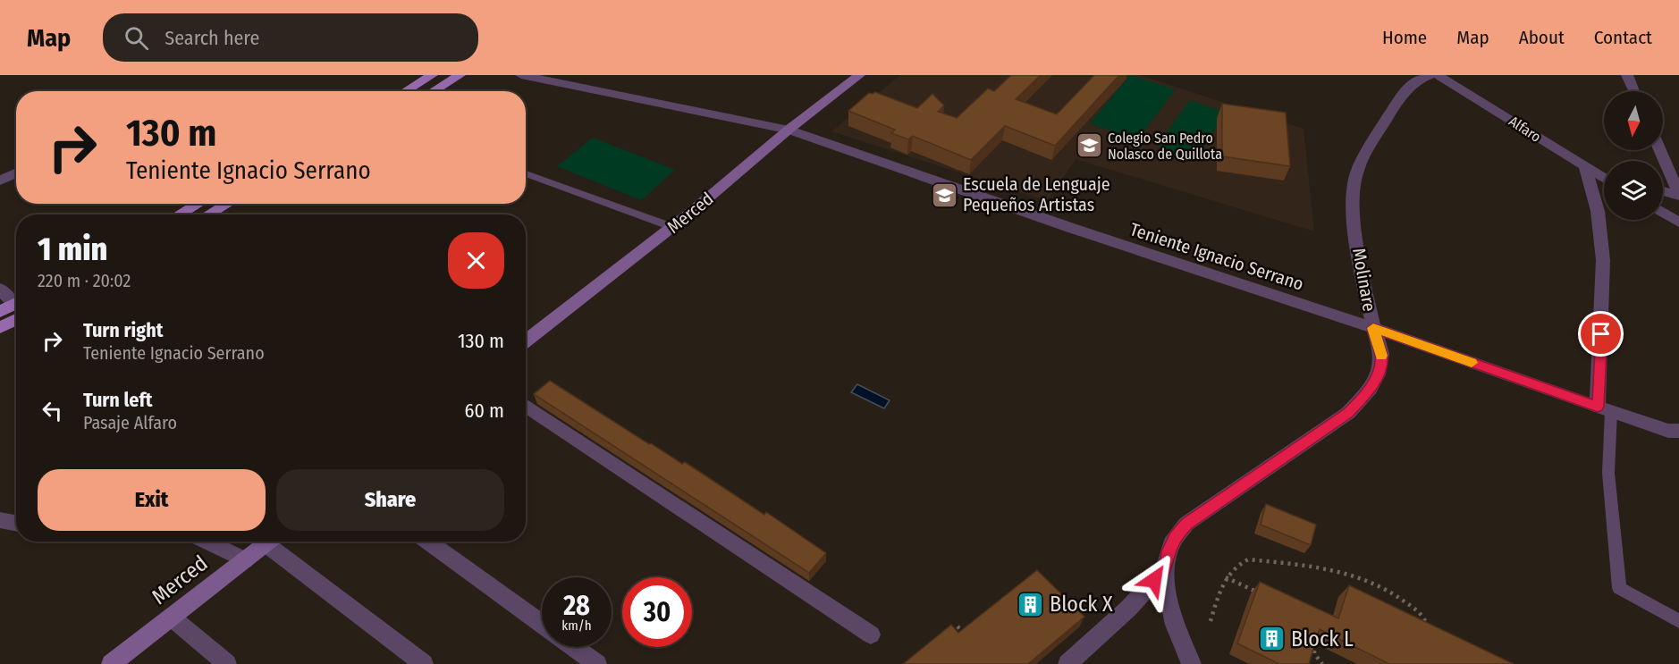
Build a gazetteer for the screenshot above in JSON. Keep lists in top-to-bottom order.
{
  "streets": {
    "main road": ["Merced"],
    "street": ["Alfaro", "Teniente Ignacio Serrano", "Molinare"]
  },
  "crossings": [
    ["Merced", "Teniente Ignacio Serrano"],
    ["Teniente Ignacio Serrano", "Molinare"]
  ],
  "places": {
    "school or university": ["Colegio San Pedro Nolasco de Quillota", "Escuela de Lenguaje Pequeños Artistas"],
    "building": ["Block X", "Block L"]
  },
  "north": "bottom",
  "page": {
    "header": "Map",
    "search": "Search here",
    "nav": [
      "Home",
      "Map",
      "About",
      "Contact"
    ],
    "turn": ["130 m", "Teniente Ignacio Serrano"],
    "heading": ["1 min", "220 m · 20:02"],
    "list": [
      {
        "name": "Turn right",
        "note": "Teniente Ignacio Serrano",
        "value": "130 m"
      },
      {
        "name": "Turn left",
        "note": "Pasaje Alfaro",
        "value": "60 m"
      }
    ],
    "buttons": ["Exit", "Share"],
    "speed": "28 km/h",
    "limit": "30"
  }
}
